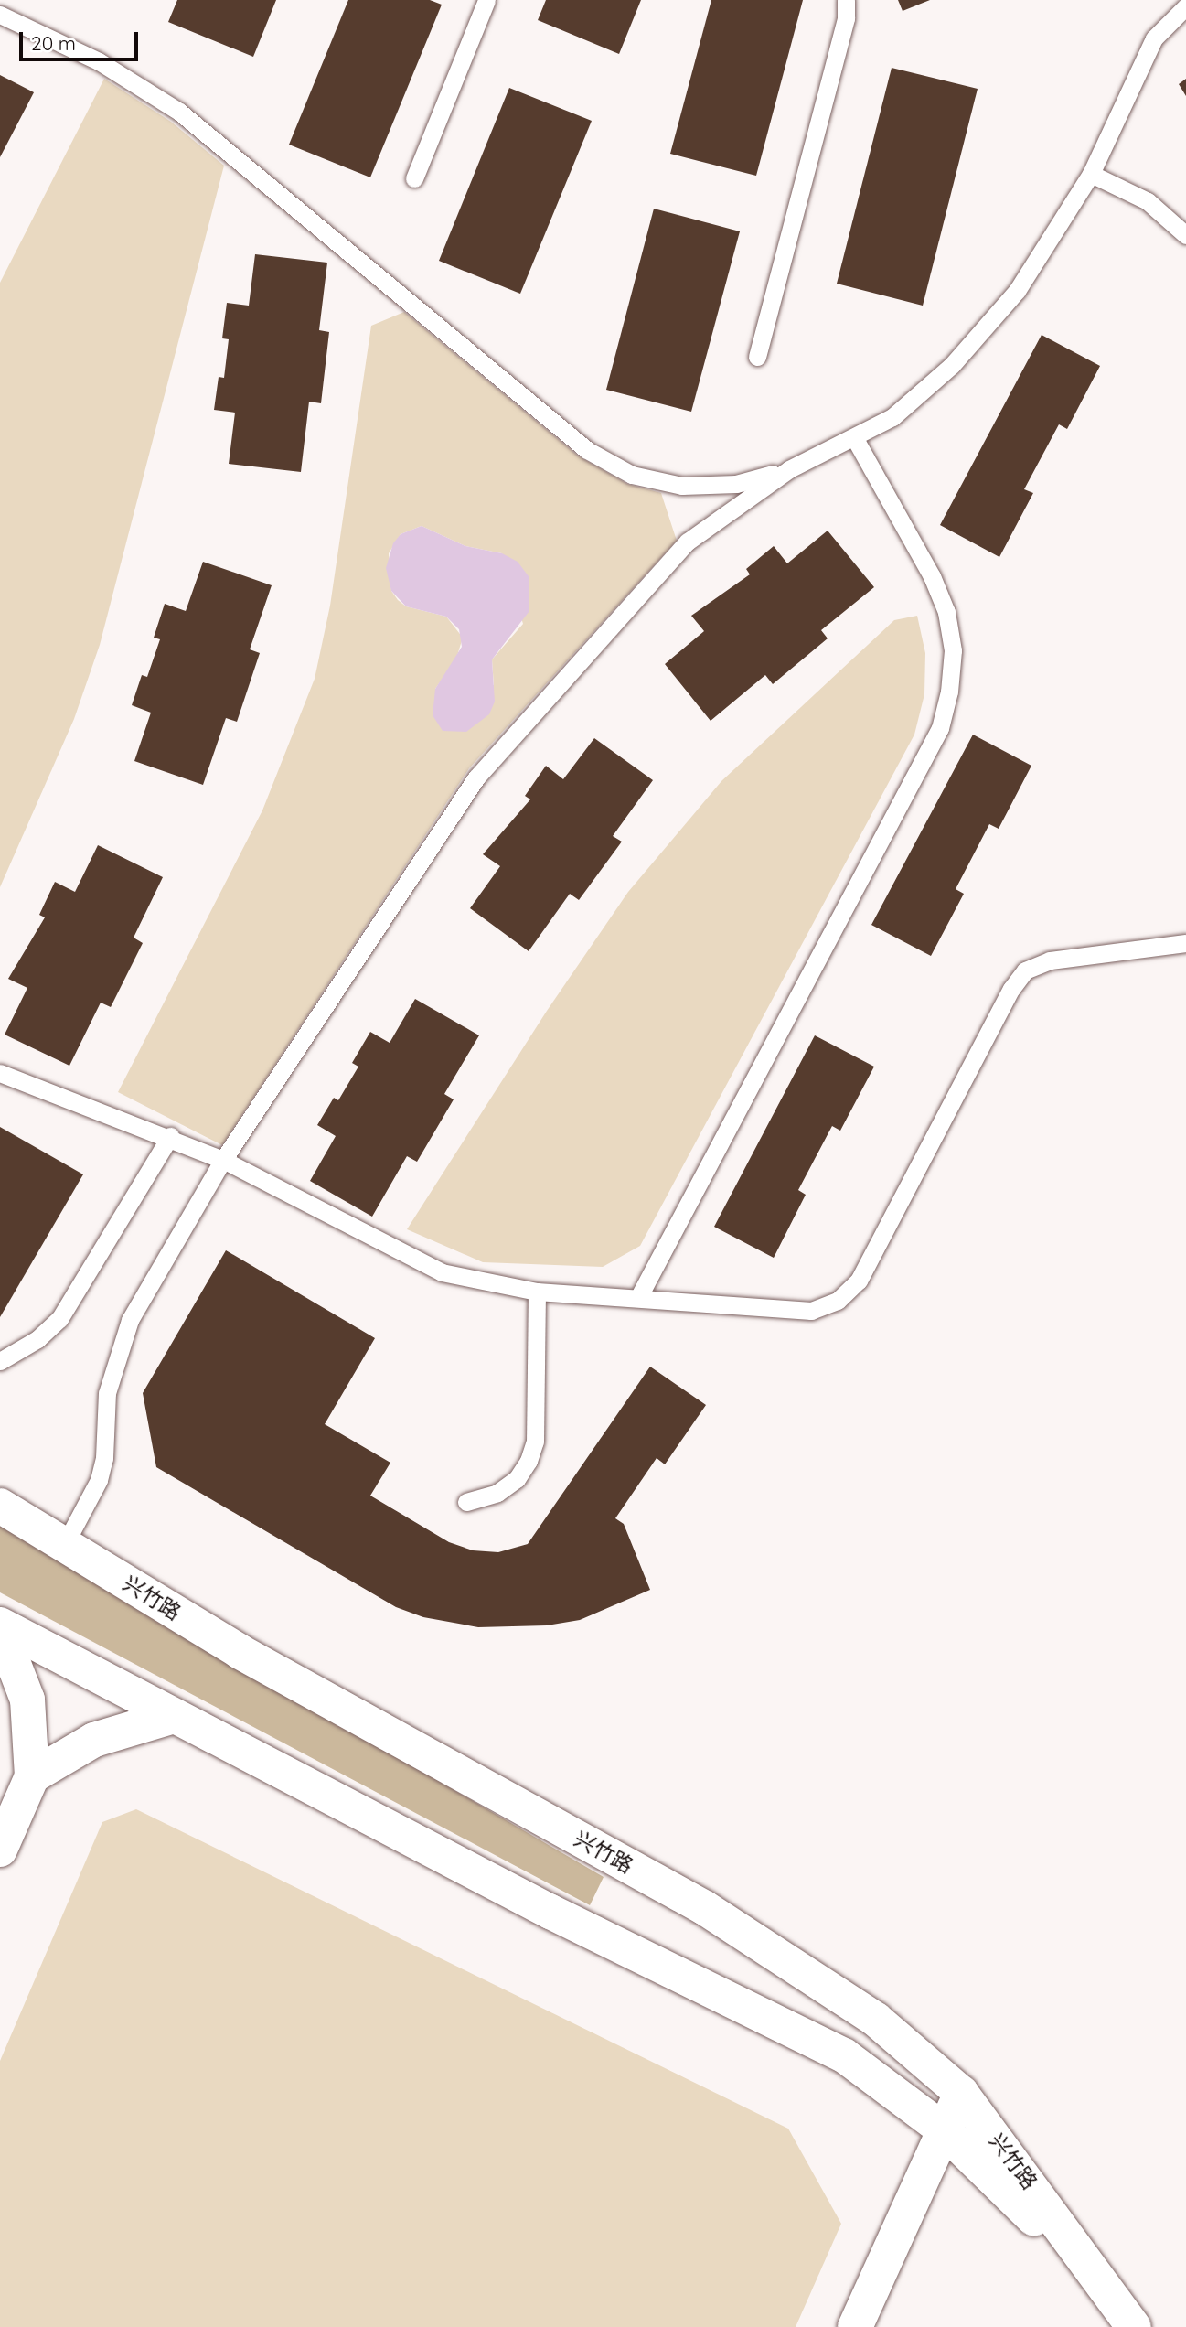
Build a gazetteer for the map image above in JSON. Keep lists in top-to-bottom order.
{
  "streets": {
    "street": ["兴竹路"]
  },
  "scale_bar": "20 m"
}
